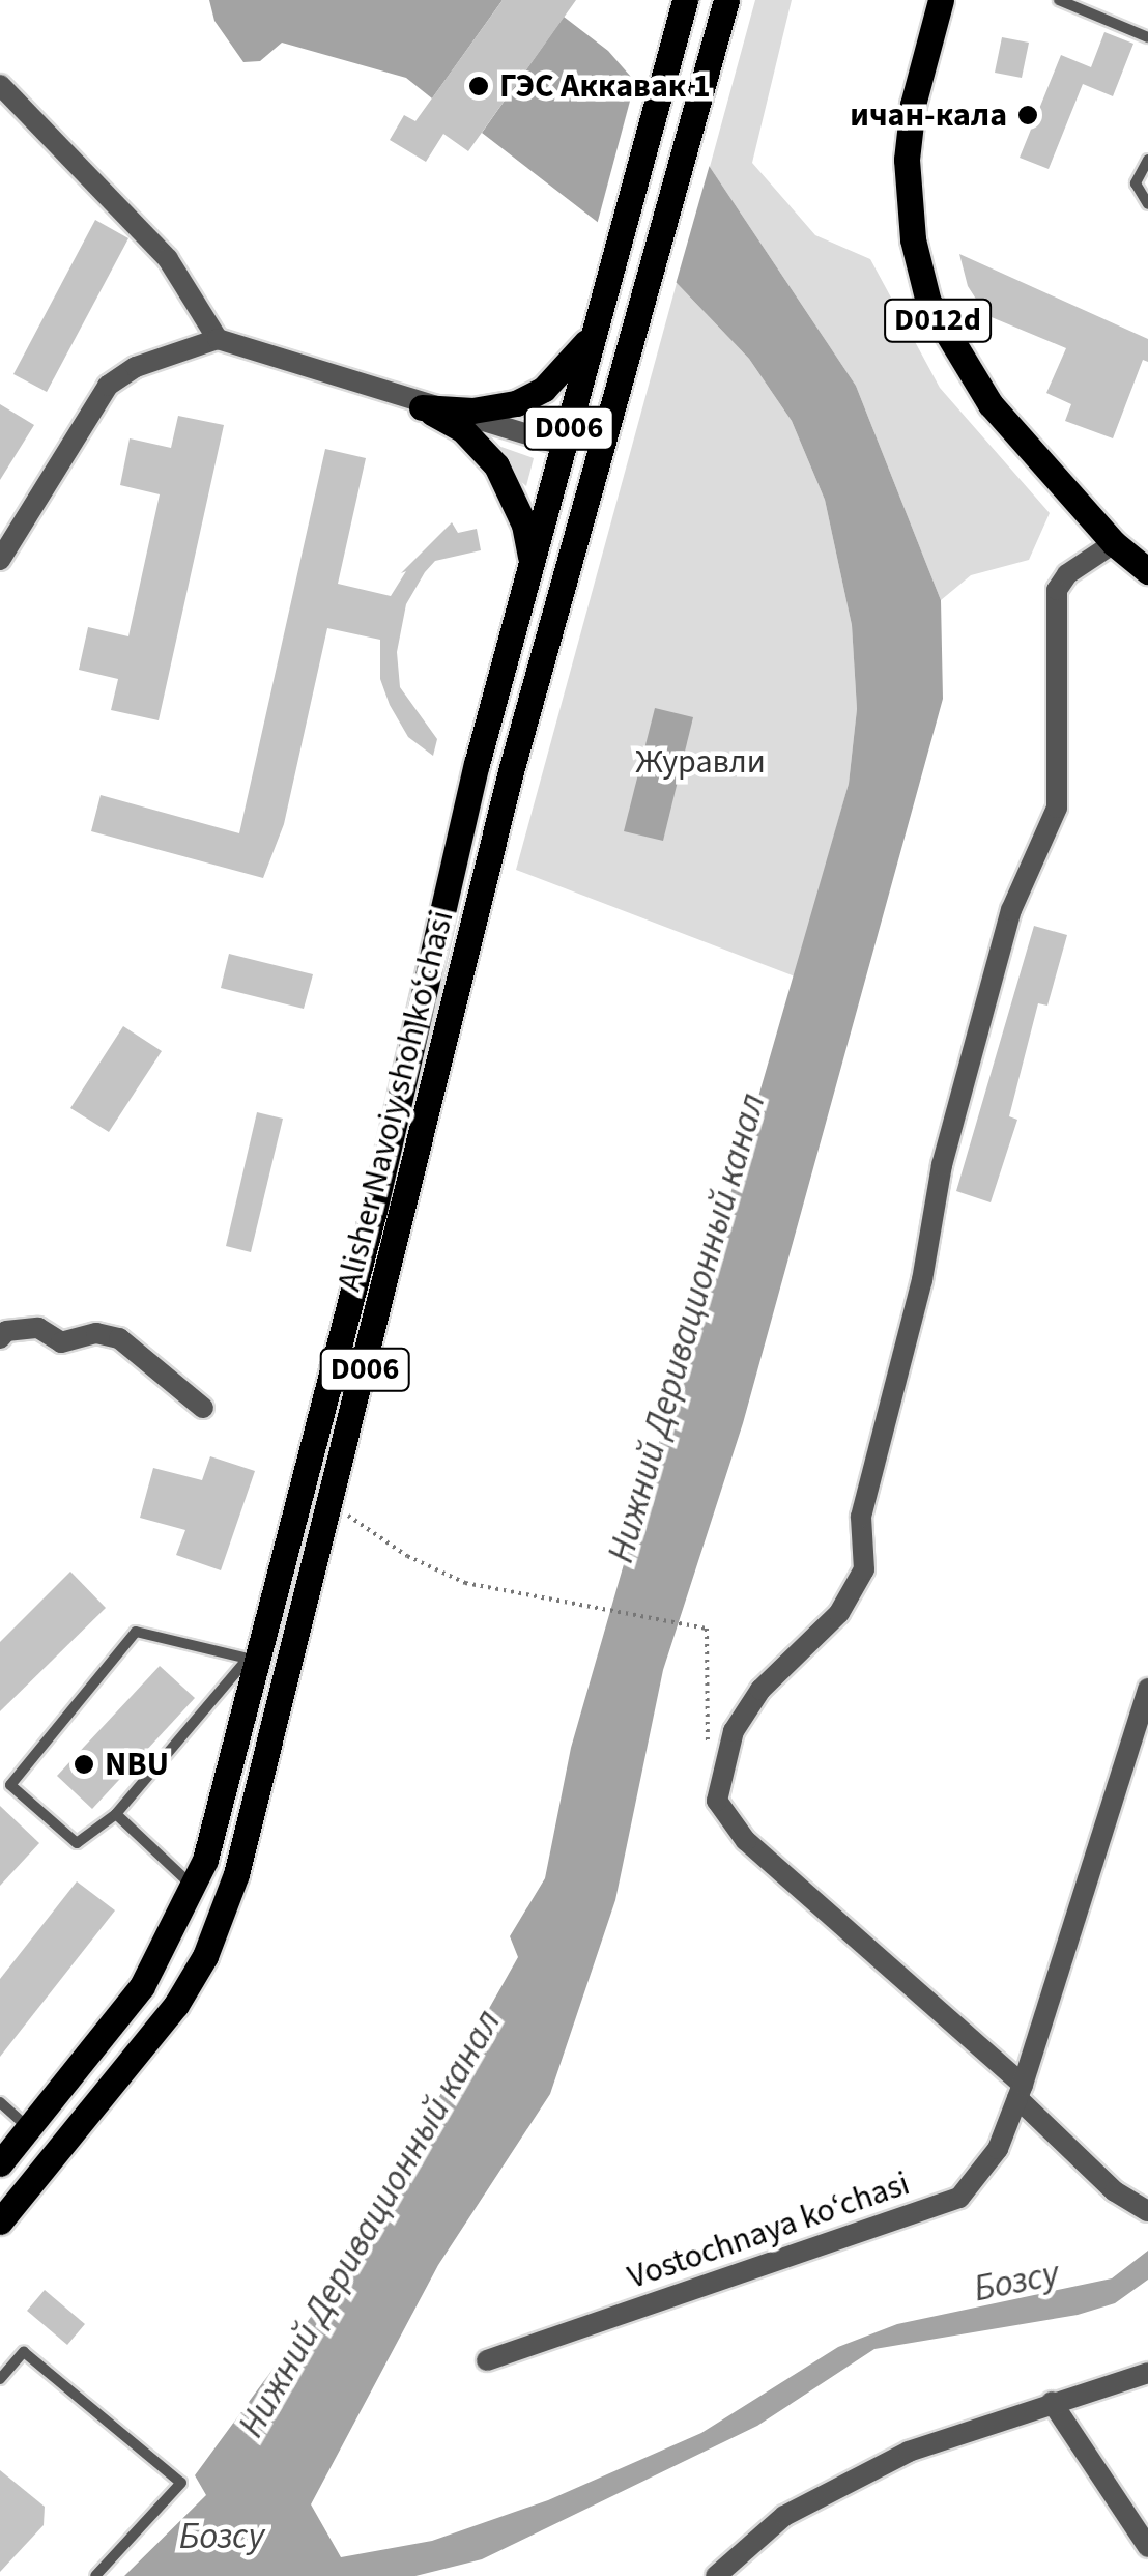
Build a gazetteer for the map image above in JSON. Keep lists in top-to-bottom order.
{
  "streets": {
    "main road": ["D012d", "D006", "Alisher Navoiy shoh koʻchasi"],
    "street": ["Vostochnaya ko‘chasi"]
  },
  "water": ["Нижний Деривационный канал", "Бозсу"],
  "parks": ["Журавли"],
  "places": ["ГЭС Аккавак 1", "ичан-кала", "NBU"]
}
